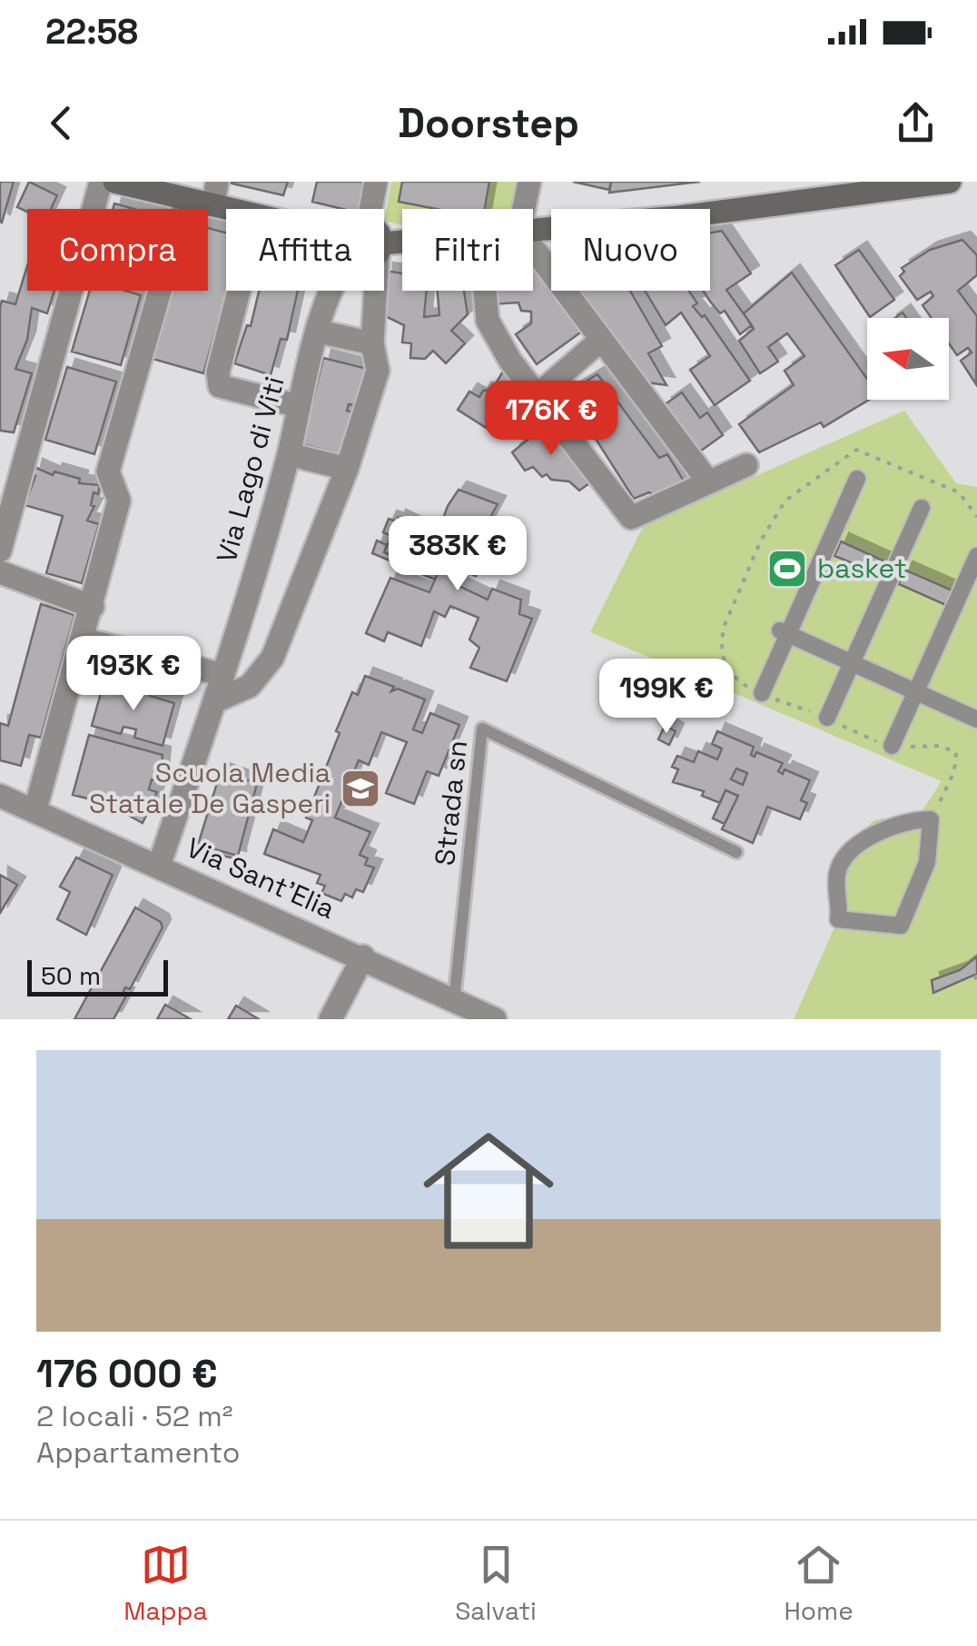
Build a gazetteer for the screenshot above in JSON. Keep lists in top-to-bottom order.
{
  "streets": {
    "street": ["Via Lago di Viti", "Via Sant'Elia"],
    "lane": ["Strada sn"]
  },
  "crossings": [
    ["Via Lago di Viti", "Via Sant'Elia"],
    ["Strada sn", "Via Sant'Elia"]
  ],
  "places": {
    "sports": ["basket"],
    "school or university": ["Scuola Media Statale De Gasperi"]
  },
  "scale_bar": "50 m",
  "north": "left",
  "page": {
    "status": "22:58",
    "header": "Doorstep",
    "chip": [
      "Compra",
      "Affitta",
      "Filtri",
      "Nuovo"
    ],
    "price": [
      "176K €",
      "383K €",
      "193K €",
      "199K €"
    ],
    "scale": "50 m",
    "list": [
      {
        "name": "176 000 €",
        "note": "2 locali · 52 m² · Appartamento"
      }
    ],
    "tabs": ["Mappa", "Salvati", "Home"]
  }
}
